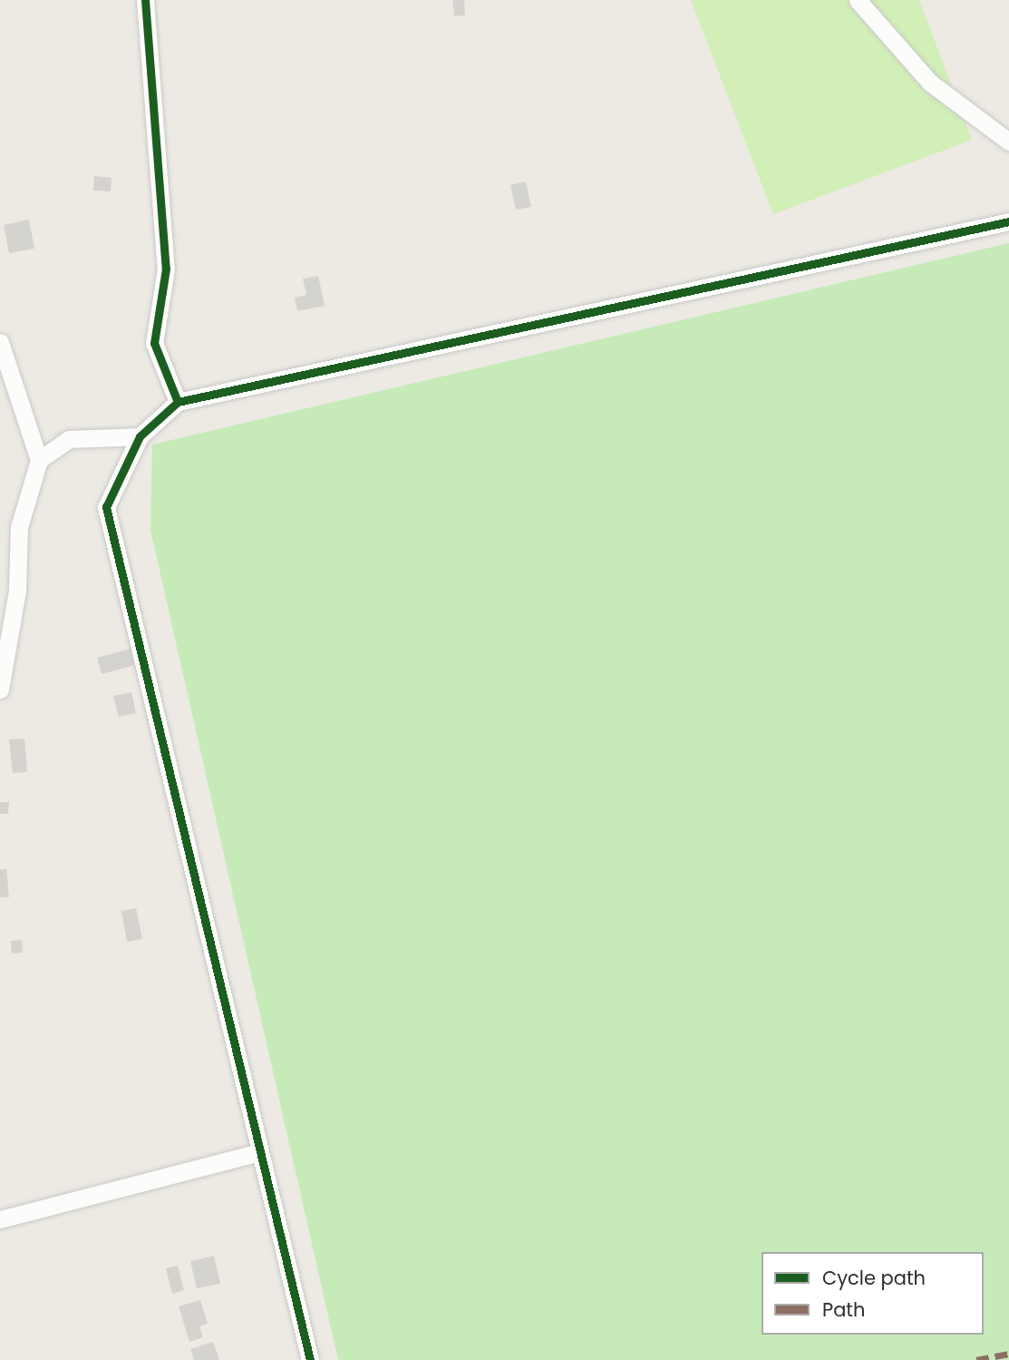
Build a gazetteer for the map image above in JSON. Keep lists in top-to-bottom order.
{
  "legend": ["Cycle path", "Path"]
}
